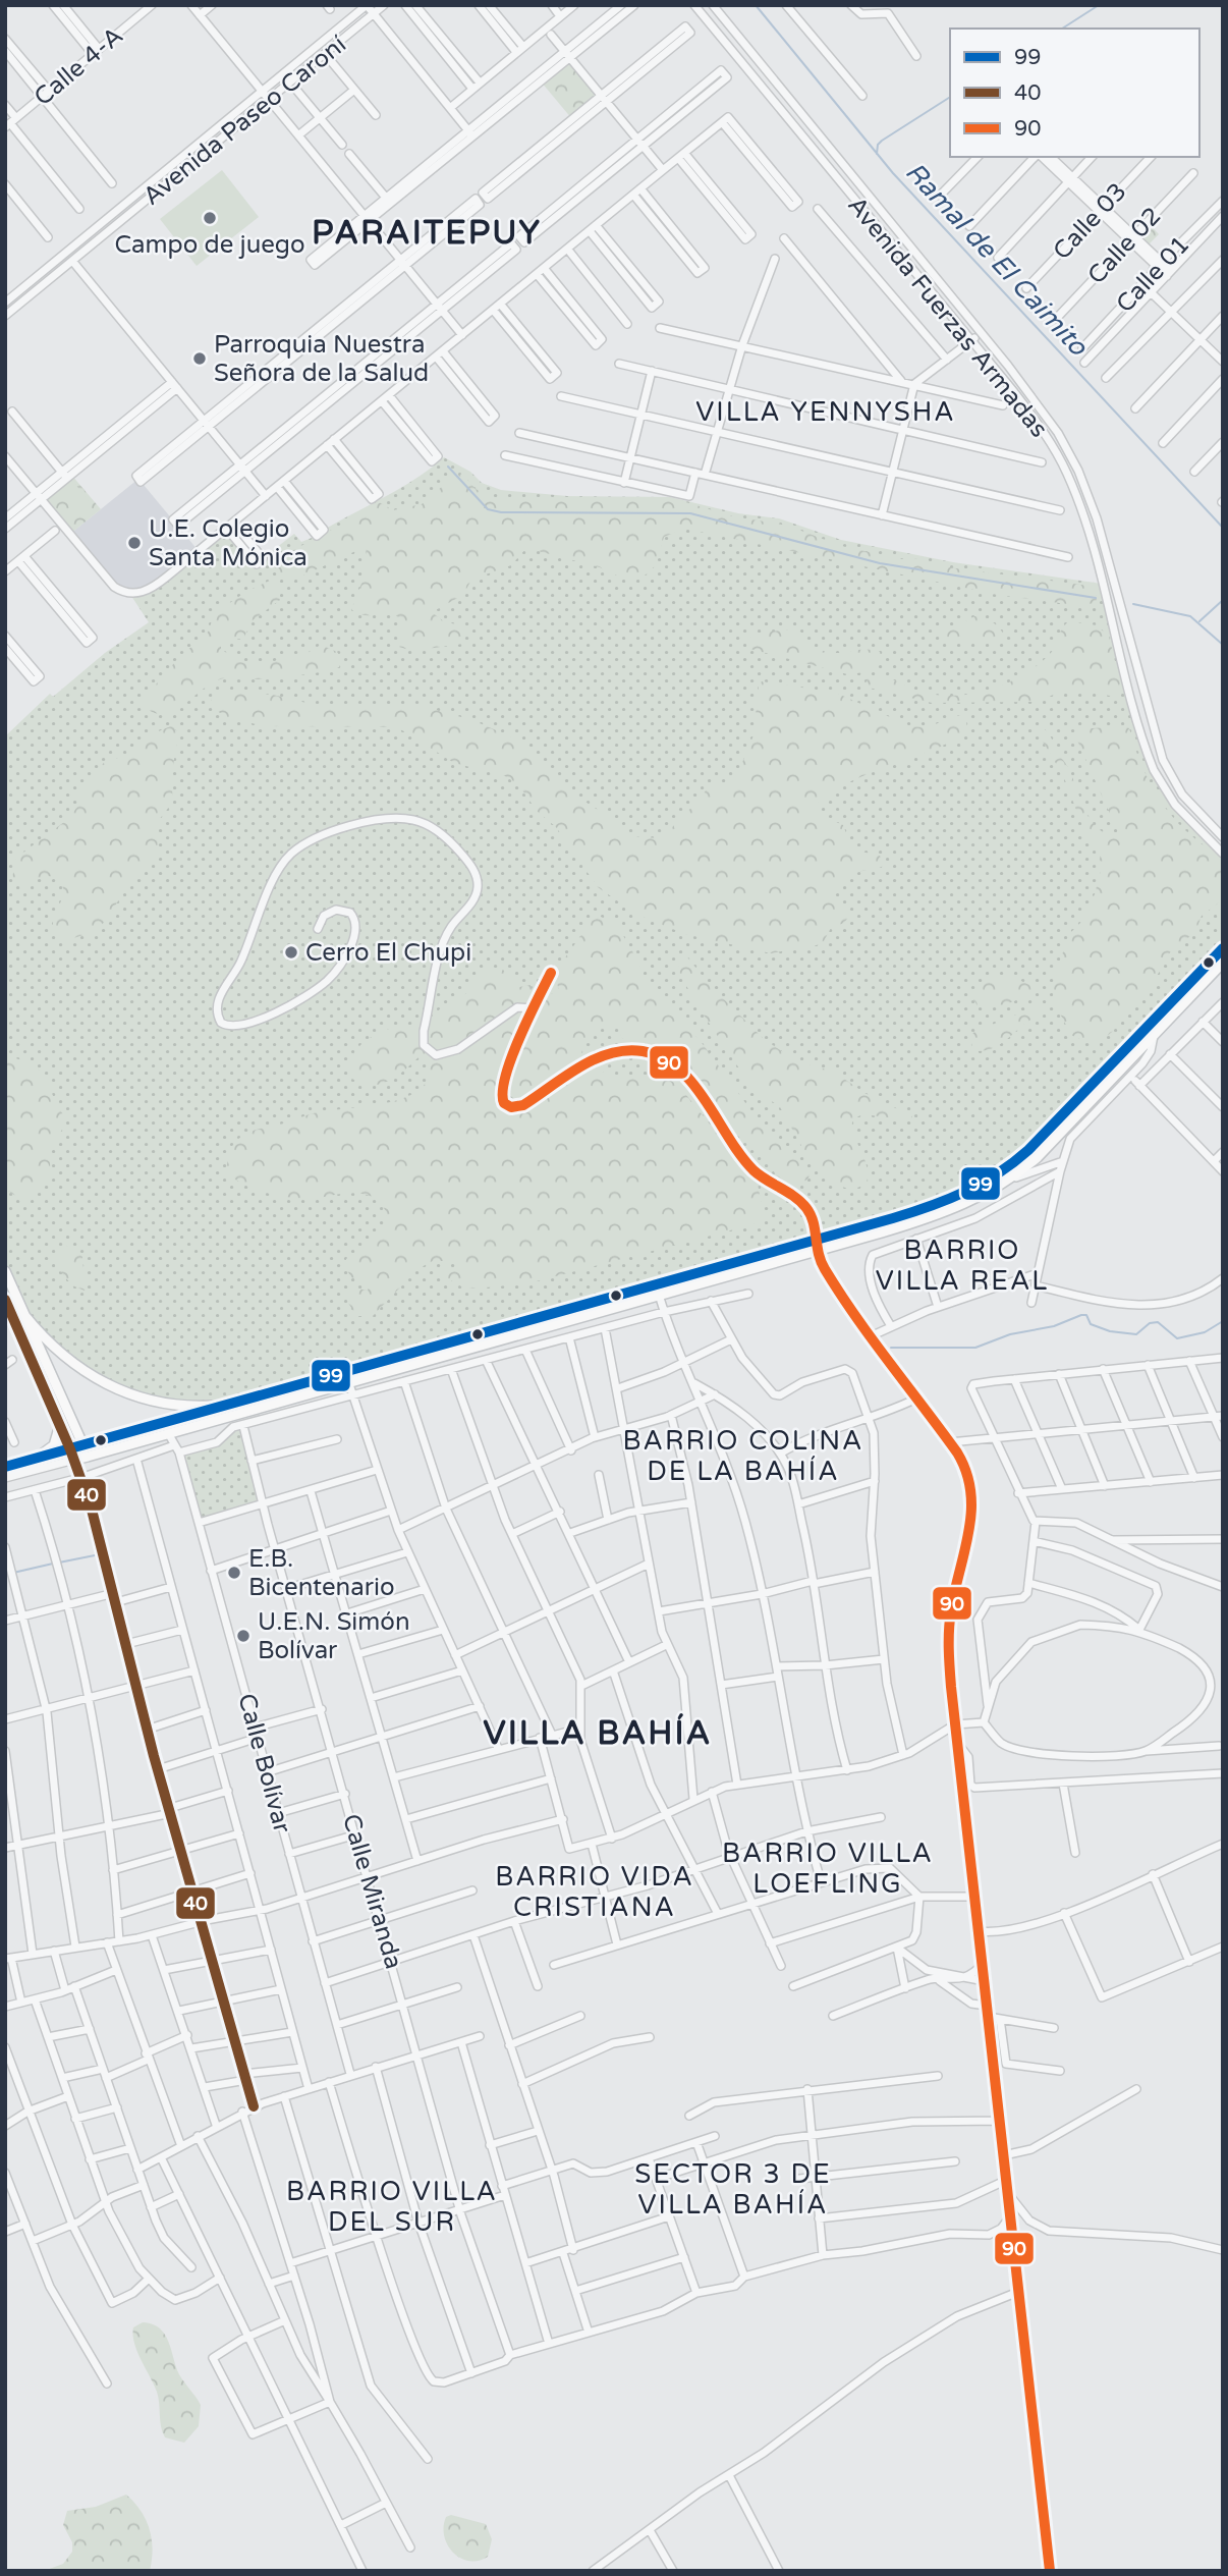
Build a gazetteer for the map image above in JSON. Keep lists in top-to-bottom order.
{
  "streets": {
    "street": [
      "Calle 4-A",
      "Avenida Paseo Caroní",
      "Calle 03",
      "Calle 02",
      "Calle 01",
      "Avenida Fuerzas Armadas",
      "Calle Bolívar",
      "Calle Miranda"
    ]
  },
  "districts": [
    "PARAITEPUY",
    "VILLA YENNYSHA",
    "BARRIO VILLA REAL",
    "BARRIO COLINA DE LA BAHÍA",
    "VILLA BAHÍA",
    "BARRIO VILLA LOEFLING",
    "BARRIO VIDA CRISTIANA",
    "SECTOR 3 DE VILLA BAHÍA",
    "BARRIO VILLA DEL SUR"
  ],
  "water": ["Ramal de El Caimito"],
  "places": [
    "Campo de juego",
    "Parroquia Nuestra Señora de la Salud",
    "U.E. Colegio Santa Mónica",
    "Cerro El Chupi",
    "E.B. Bicentenario",
    "U.E.N. Simón Bolívar"
  ],
  "lines": ["transit line 99", "transit line 90", "transit line 40"],
  "legend": ["99", "40", "90"]
}
